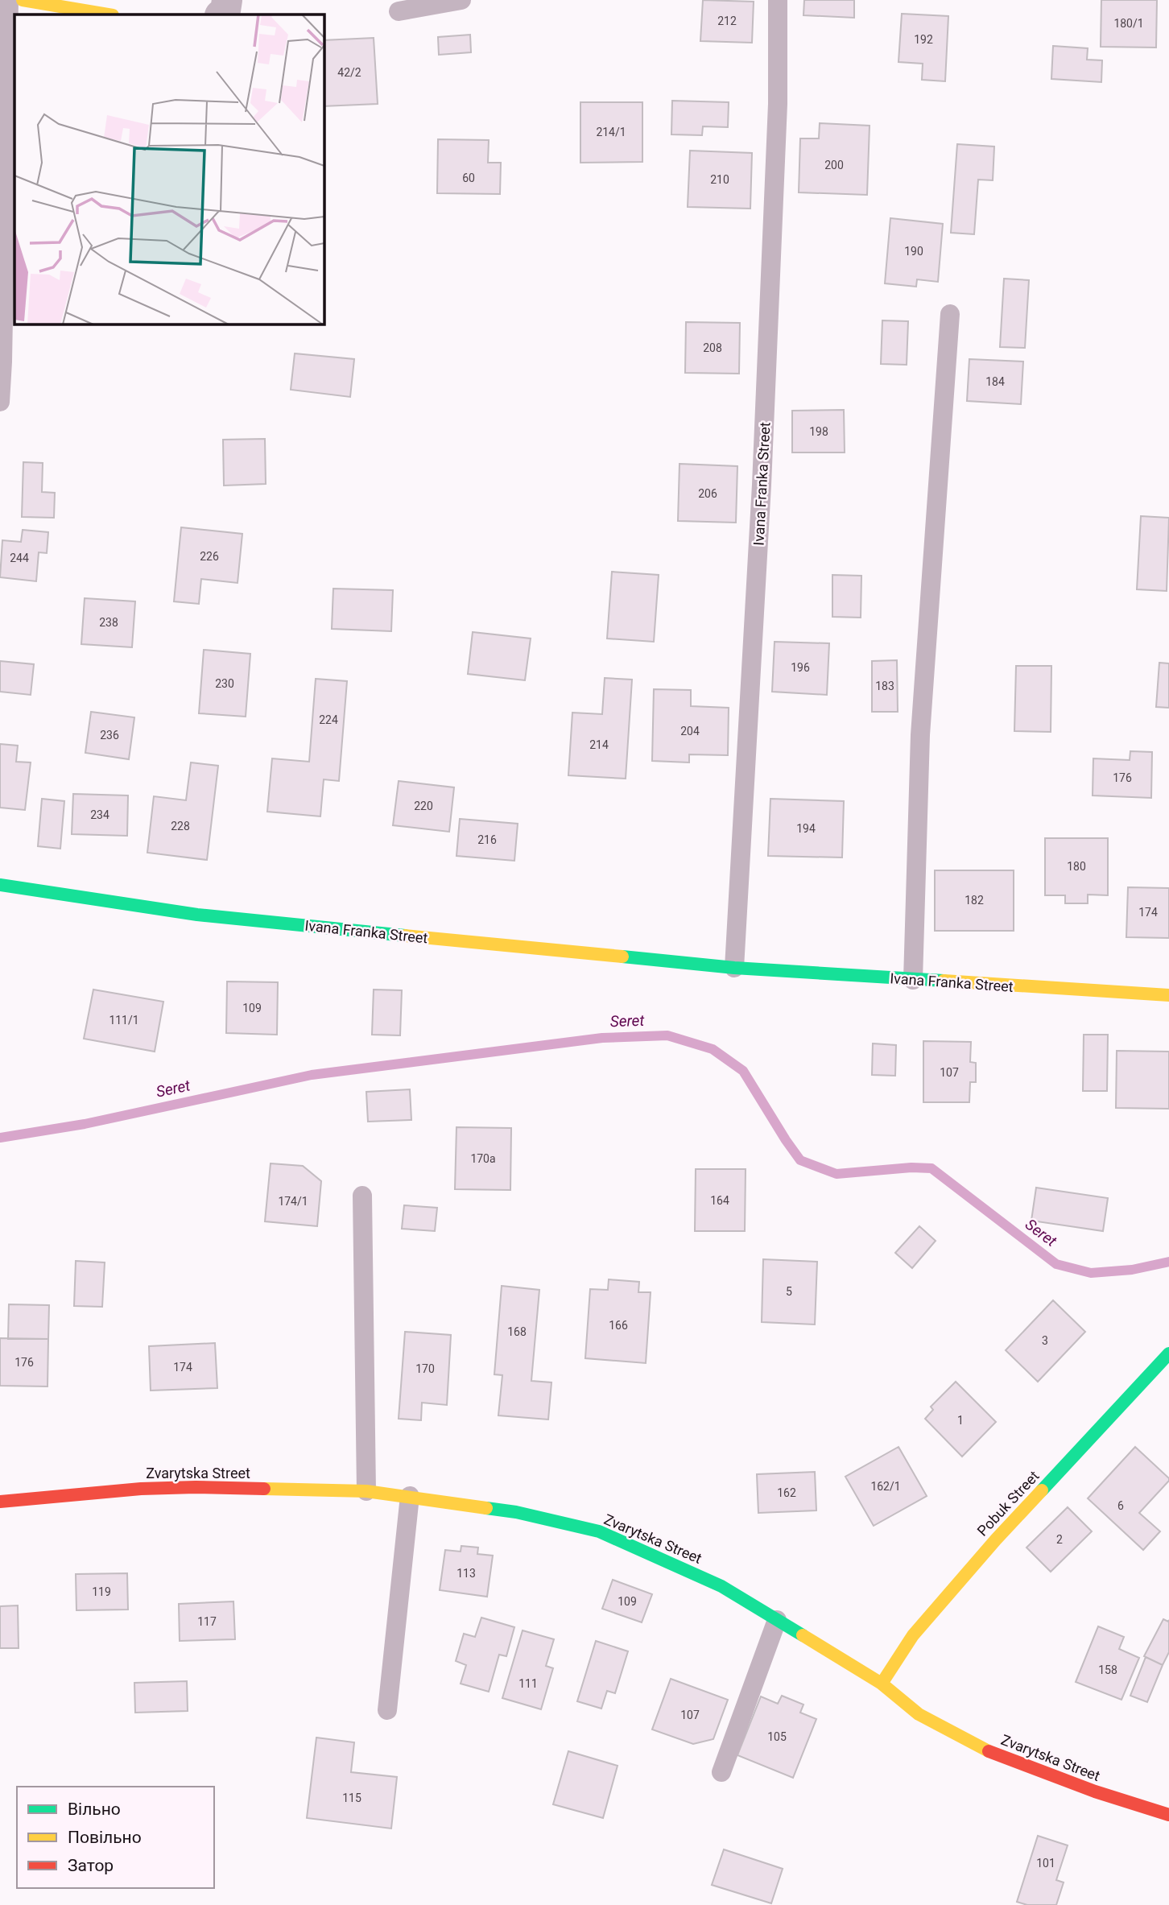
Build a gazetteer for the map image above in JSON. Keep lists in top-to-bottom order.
{
  "streets": {
    "street": ["Ivana Franka Street", "Zvarytska Street", "Pobuk Street"]
  },
  "crossings": [
    ["Zvarytska Street", "Pobuk Street"]
  ],
  "water": ["Seret"],
  "house_numbers": [
    "212",
    "180/1",
    "192",
    "42/2",
    "214/1",
    "200",
    "60",
    "210",
    "190",
    "208",
    "184",
    "198",
    "206",
    "226",
    "244",
    "238",
    "196",
    "230",
    "183",
    "224",
    "204",
    "236",
    "214",
    "176",
    "220",
    "234",
    "228",
    "194",
    "216",
    "180",
    "182",
    "174",
    "109",
    "111/1",
    "107",
    "170а",
    "164",
    "174/1",
    "5",
    "166",
    "168",
    "3",
    "176",
    "174",
    "170",
    "1",
    "162/1",
    "162",
    "6",
    "2",
    "113",
    "119",
    "109",
    "117",
    "158",
    "111",
    "107",
    "105",
    "115",
    "101"
  ],
  "legend": ["Вільно", "Повільно", "Затор"]
}
